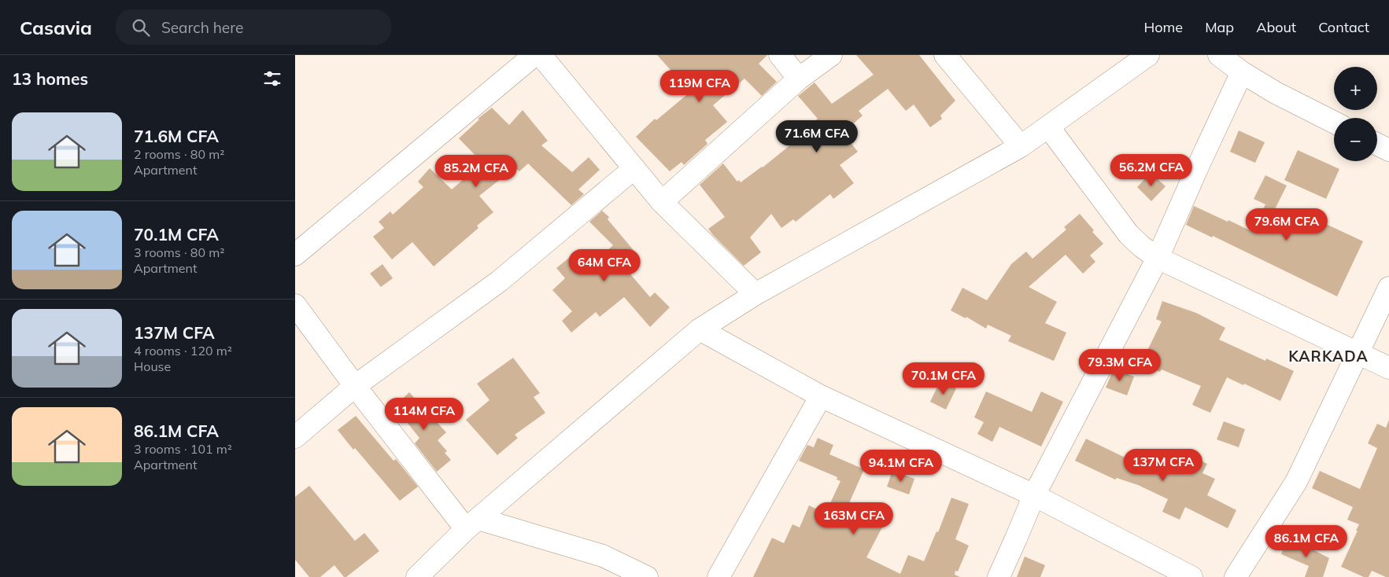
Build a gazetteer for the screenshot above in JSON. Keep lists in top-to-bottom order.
{
  "districts": ["KARKADA"],
  "page": {
    "header": "Casavia",
    "search": "Search here",
    "nav": [
      "Home",
      "Map",
      "About",
      "Contact"
    ],
    "heading": "13 homes",
    "map_buttons": ["+", "−"],
    "price": [
      "119M CFA",
      "71.6M CFA",
      "56.2M CFA",
      "85.2M CFA",
      "79.6M CFA",
      "64M CFA",
      "79.3M CFA",
      "70.1M CFA",
      "114M CFA",
      "137M CFA",
      "94.1M CFA",
      "163M CFA",
      "86.1M CFA"
    ],
    "list": [
      {
        "name": "71.6M CFA",
        "note": "2 rooms · 80 m² · Apartment"
      },
      {
        "name": "70.1M CFA",
        "note": "3 rooms · 80 m² · Apartment"
      },
      {
        "name": "137M CFA",
        "note": "4 rooms · 120 m² · House"
      },
      {
        "name": "86.1M CFA",
        "note": "3 rooms · 101 m² · Apartment"
      }
    ]
  }
}
